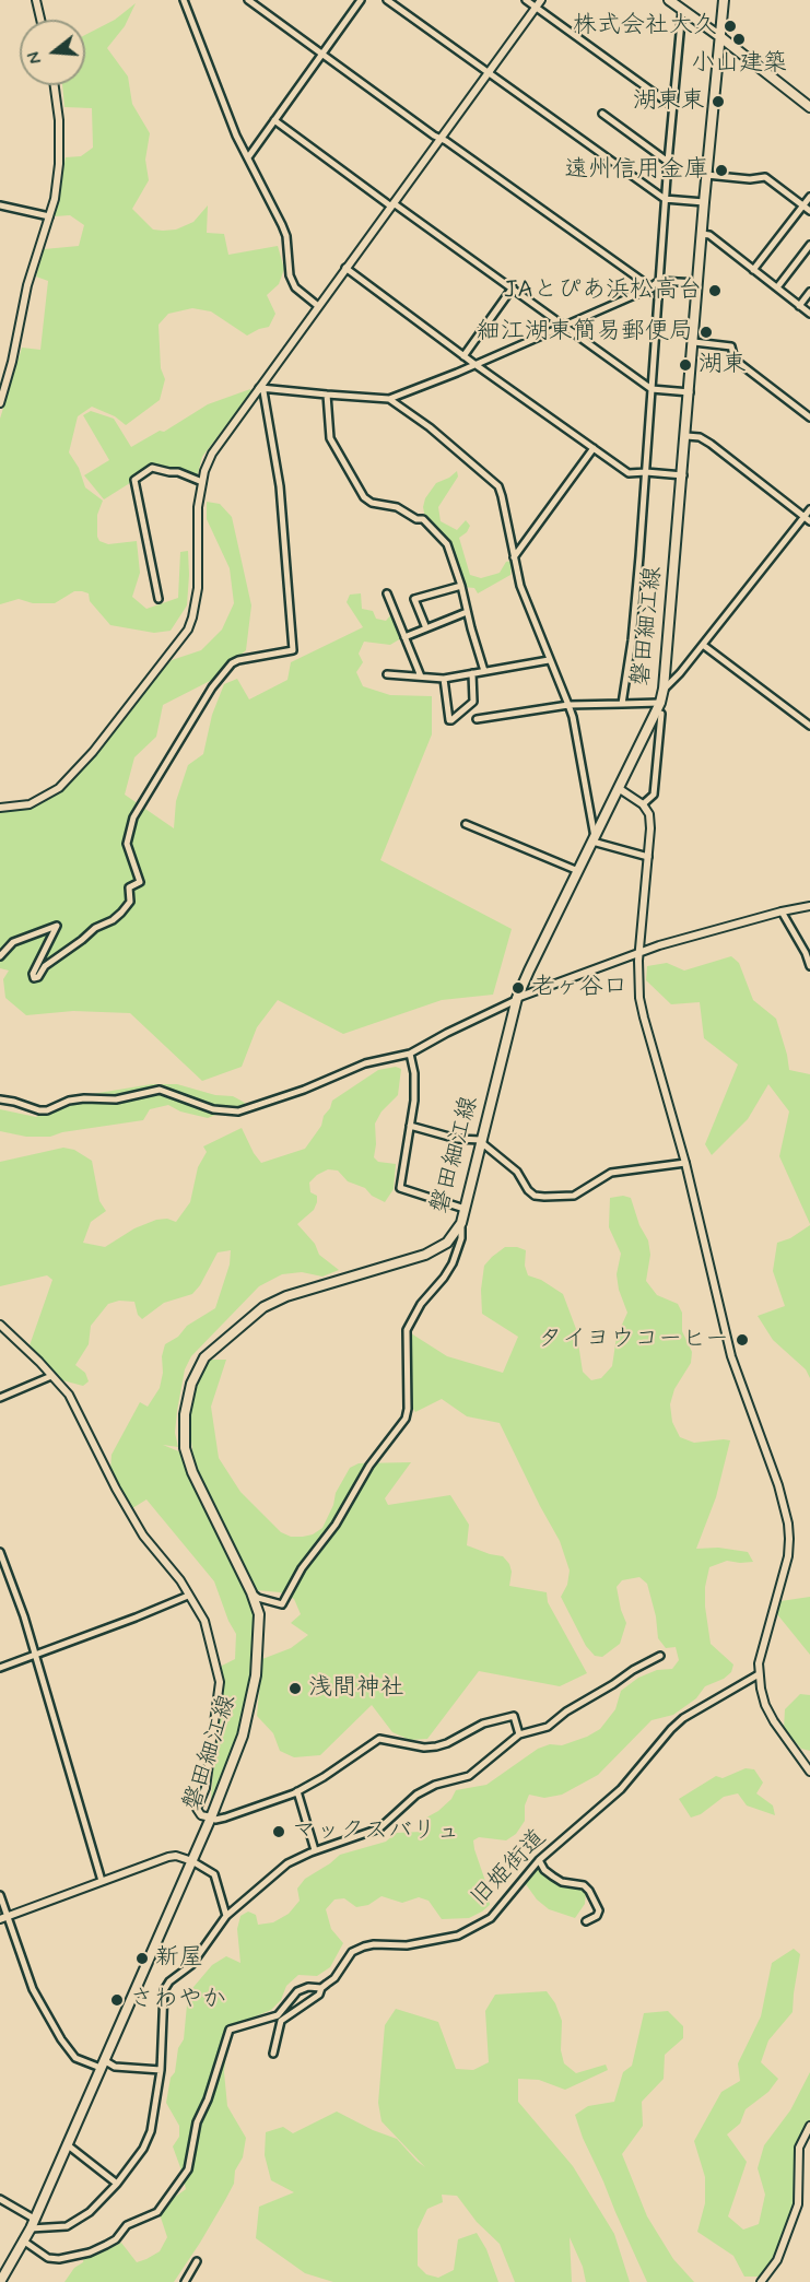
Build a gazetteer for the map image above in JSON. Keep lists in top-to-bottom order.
{
  "streets": {
    "main road": ["磐田細江線"],
    "street": ["旧姫街道"]
  },
  "crossings": [
    ["磐田細江線", "旧姫街道"]
  ],
  "places": [
    "株式会社大久",
    "小山建築",
    "湖東東",
    "遠州信用金庫",
    "JAとぴあ浜松高台",
    "細江湖東簡易郵便局",
    "湖東",
    "老ヶ谷口",
    "タイヨウコーヒー",
    "浅間神社",
    "マックスバリュ",
    "新屋",
    "さわやか"
  ],
  "north": "left"
}
